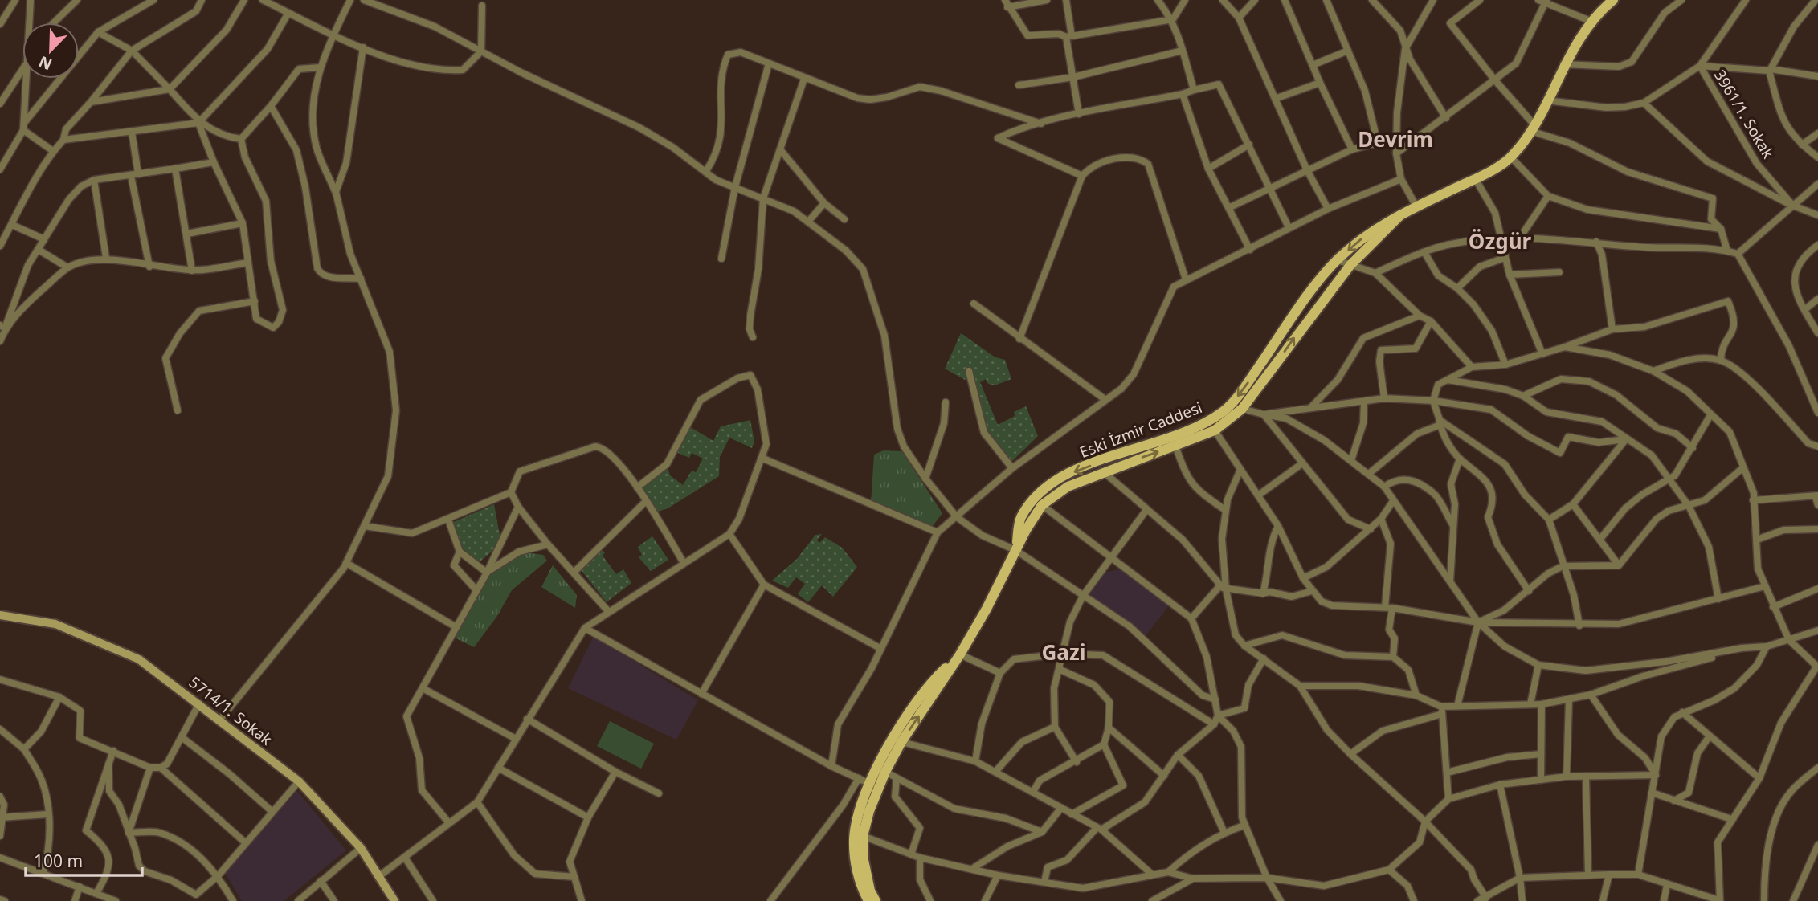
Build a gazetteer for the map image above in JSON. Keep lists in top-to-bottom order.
{
  "streets": {
    "main road": ["Eski İzmir Caddesi", "5714/1. Sokak"],
    "street": ["3961/1. Sokak"]
  },
  "districts": ["Devrim", "Özgür", "Gazi"],
  "scale_bar": "100 m",
  "north": "bottom left"
}
